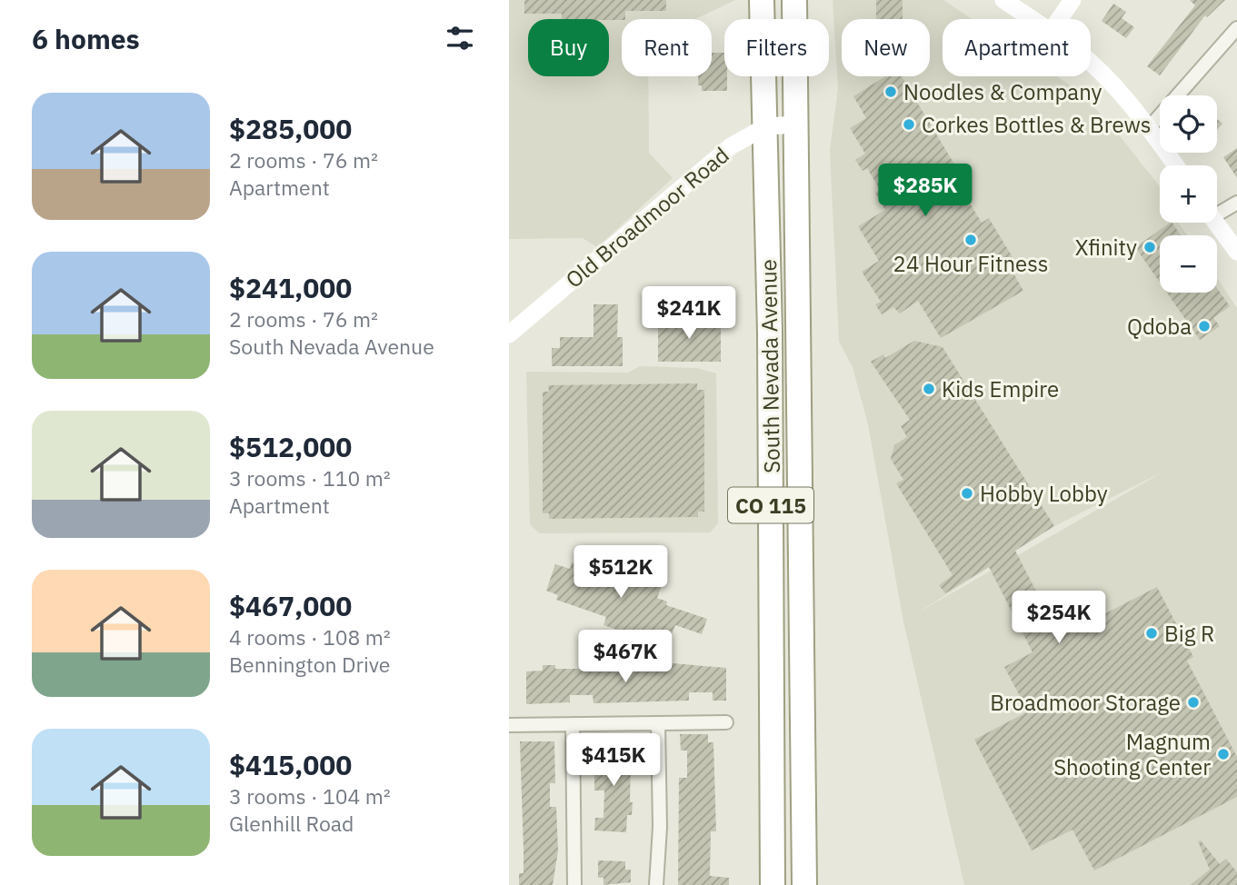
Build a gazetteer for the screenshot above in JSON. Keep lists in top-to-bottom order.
{
  "streets": {
    "highway": ["South Nevada Avenue", "CO 115"],
    "street": ["Old Broadmoor Road"]
  },
  "crossings": [
    ["Old Broadmoor Road", "South Nevada Avenue"]
  ],
  "places": [
    "Noodles & Company",
    "Corkes Bottles & Brews",
    "24 Hour Fitness",
    "Xfinity",
    "Qdoba",
    "Kids Empire",
    "Hobby Lobby",
    "Big R",
    "Broadmoor Storage",
    "Magnum Shooting Center"
  ],
  "page": {
    "heading": "6 homes",
    "chip": [
      "Buy",
      "Rent",
      "Filters",
      "New",
      "Apartment"
    ],
    "list": [
      {
        "name": "$285,000",
        "note": "2 rooms · 76 m² · Apartment"
      },
      {
        "name": "$241,000",
        "note": "2 rooms · 76 m² · South Nevada Avenue"
      },
      {
        "name": "$512,000",
        "note": "3 rooms · 110 m² · Apartment"
      },
      {
        "name": "$467,000",
        "note": "4 rooms · 108 m² · Bennington Drive"
      },
      {
        "name": "$415,000",
        "note": "3 rooms · 104 m² · Glenhill Road"
      }
    ],
    "map_buttons": ["+", "−"],
    "price": [
      "$285K",
      "$241K",
      "$512K",
      "$254K",
      "$467K",
      "$415K"
    ]
  }
}
